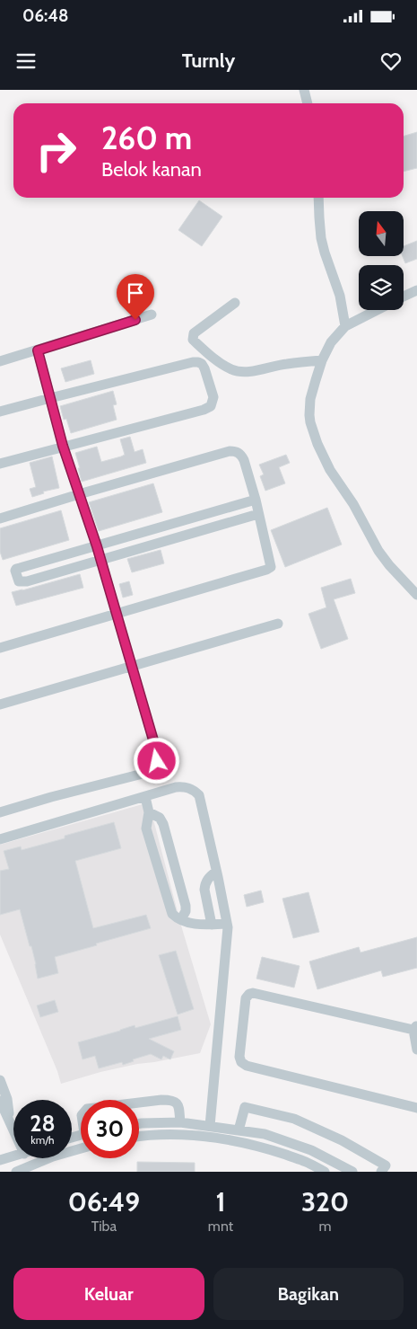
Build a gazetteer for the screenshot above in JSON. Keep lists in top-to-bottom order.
{
  "north": "top",
  "page": {
    "status": "06:48",
    "header": "Turnly",
    "turn": ["260 m", "Belok kanan"],
    "speed": "28 km/h",
    "limit": "30",
    "eta": [
      "06:49",
      "Tiba",
      "1",
      "mnt",
      "320",
      "m"
    ],
    "buttons": ["Keluar", "Bagikan"]
  }
}
